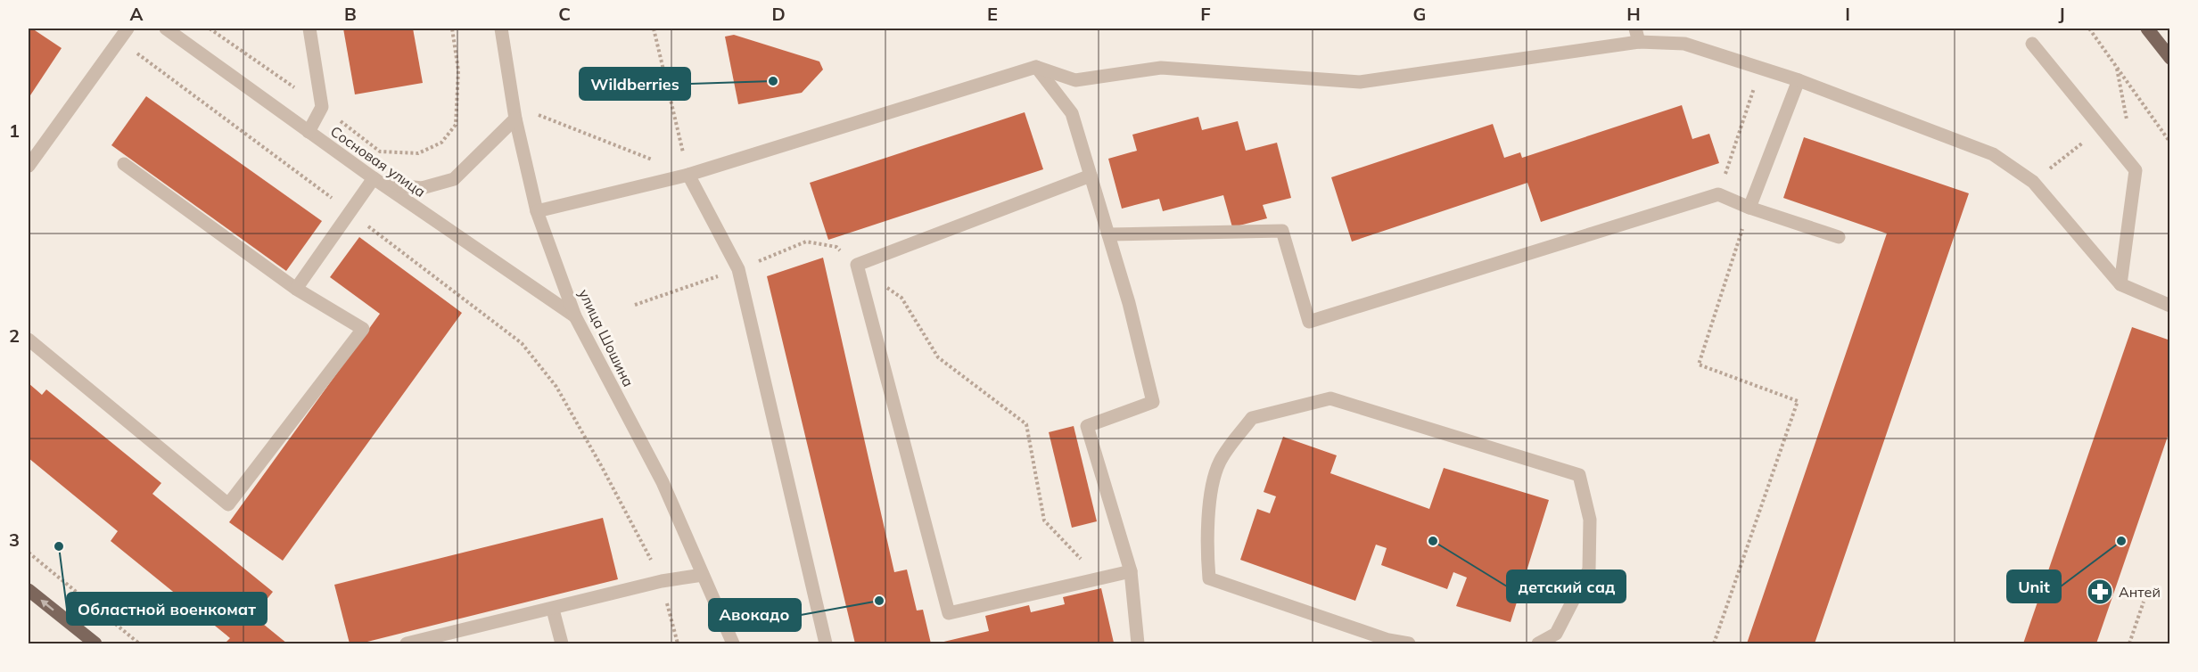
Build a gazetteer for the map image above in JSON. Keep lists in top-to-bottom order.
{
  "streets": {
    "street": ["Сосновая улица", "улица Шошина"]
  },
  "crossings": [
    ["Сосновая улица", "улица Шошина"]
  ],
  "places": {
    "other": [
      "Wildberries",
      "детский сад",
      "Unit",
      "Областной военкомат",
      "Авокадо"
    ],
    "pharmacy": ["Антей"]
  },
  "grid": {
    "columns": [
      "A",
      "B",
      "C",
      "D",
      "E",
      "F",
      "G",
      "H",
      "I",
      "J"
    ],
    "rows": ["1", "2", "3"]
  }
}
